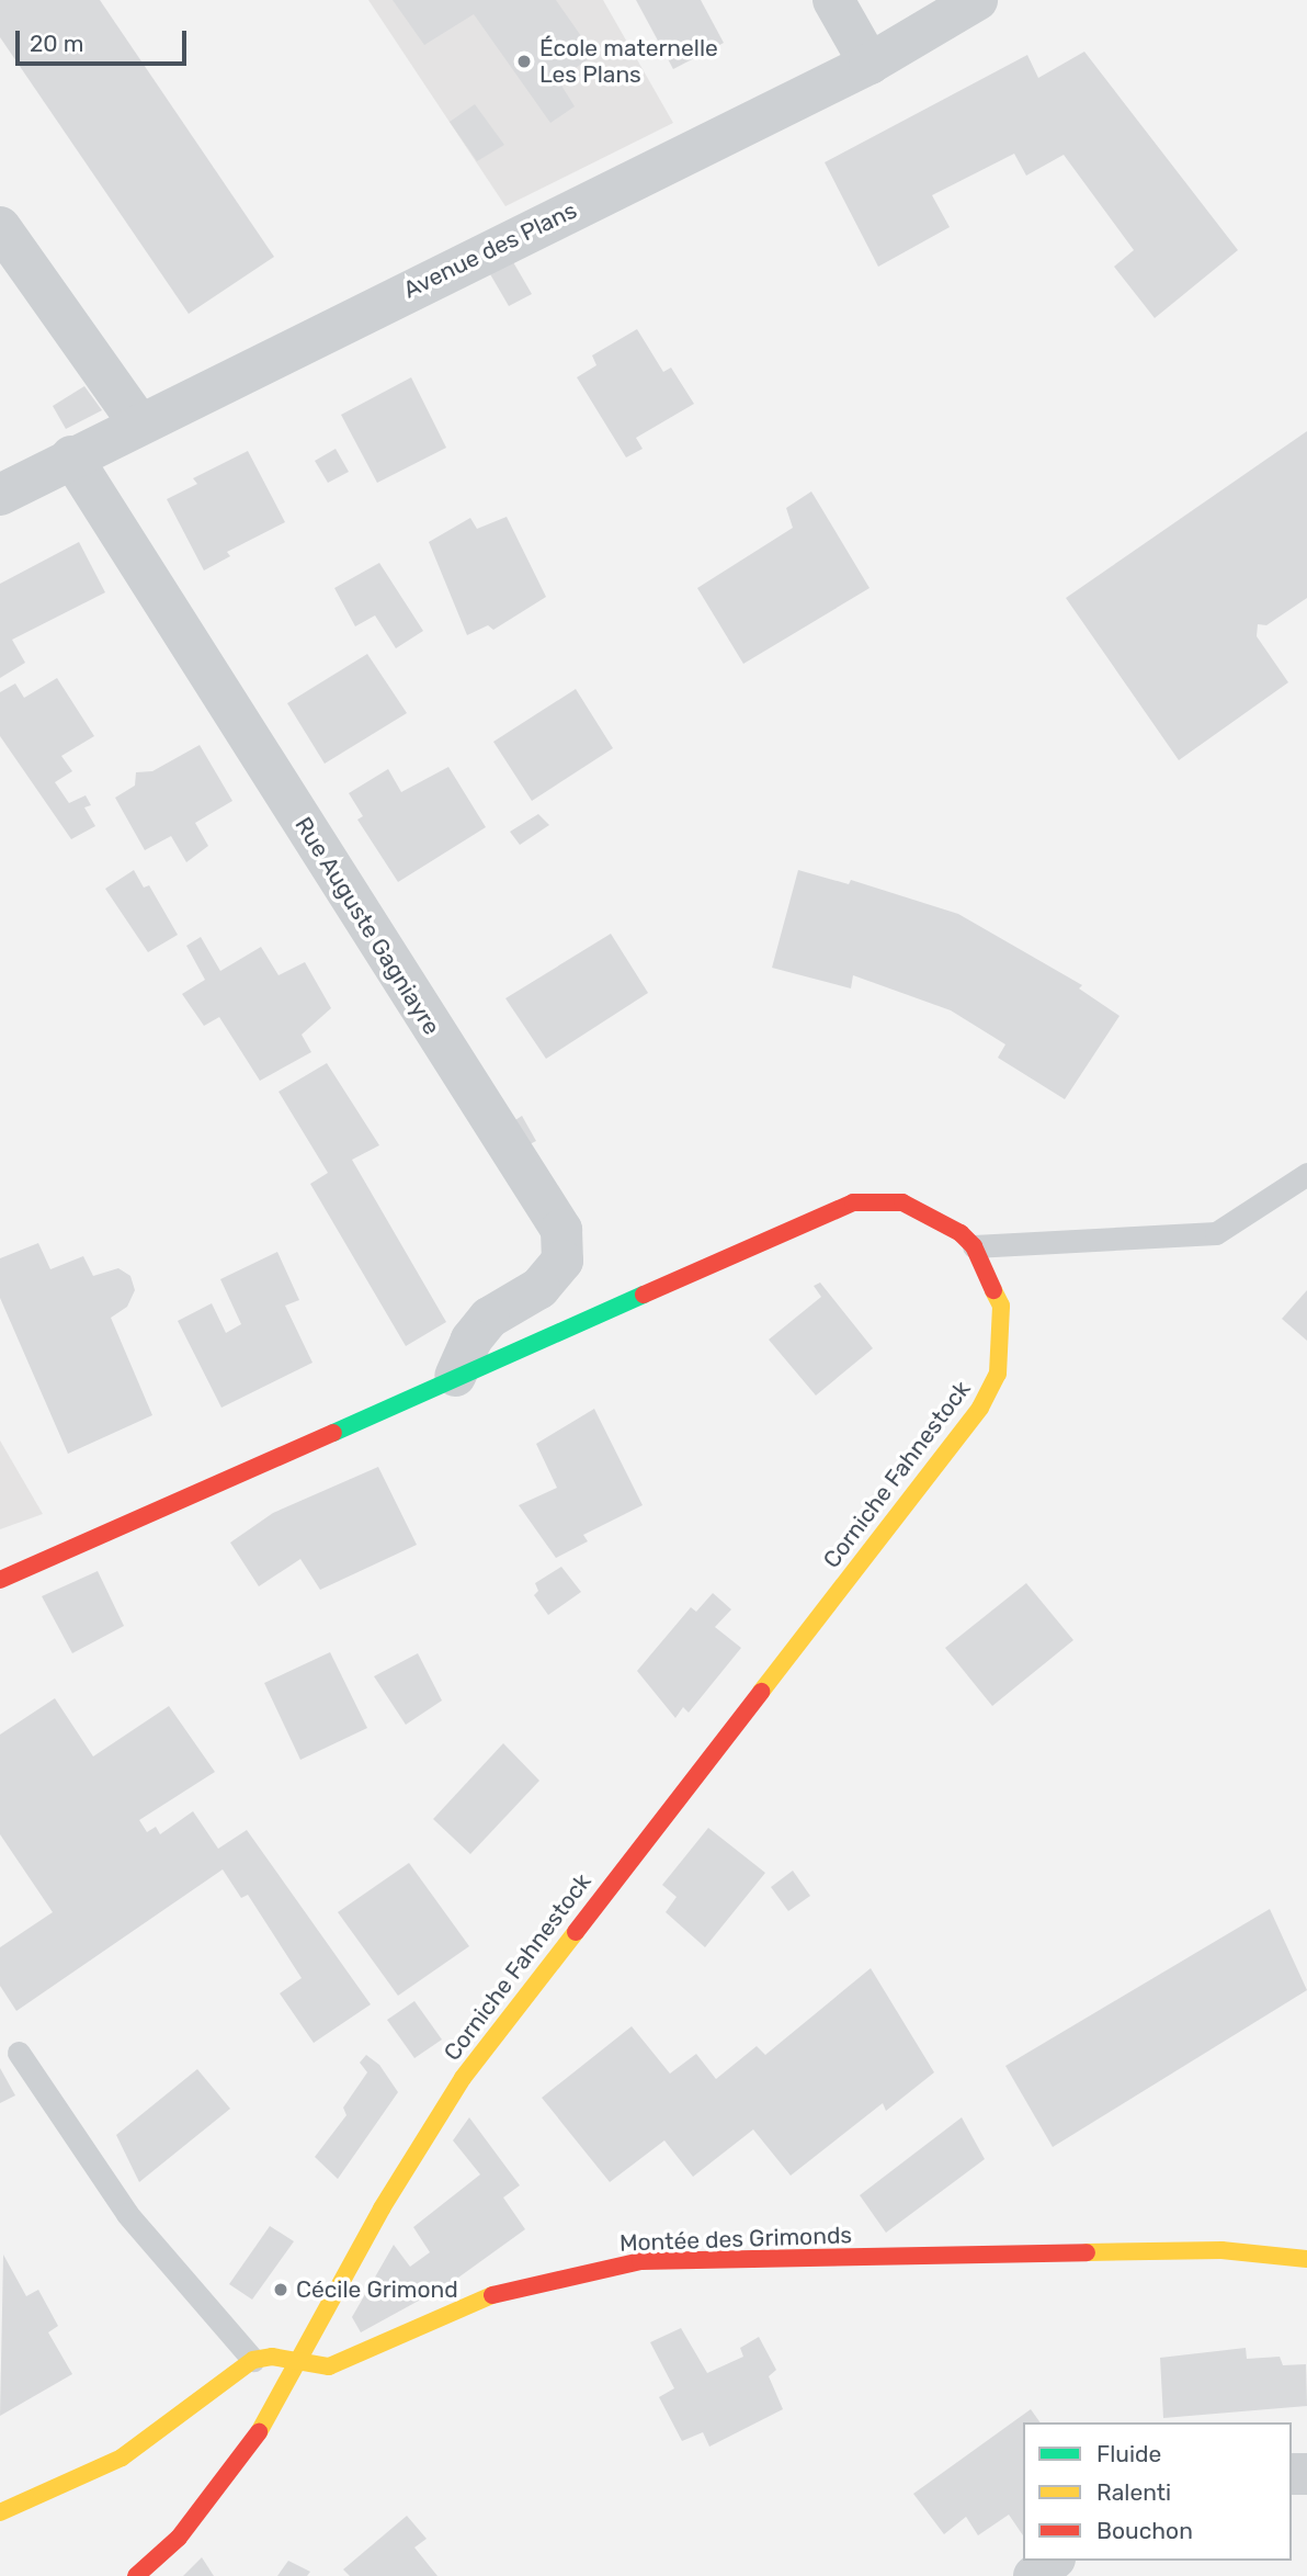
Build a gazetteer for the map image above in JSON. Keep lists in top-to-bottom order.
{
  "streets": {
    "main road": ["Corniche Fahnestock", "Montée des Grimonds"],
    "street": ["Avenue des Plans", "Rue Auguste Gagniayre"]
  },
  "crossings": [
    ["Avenue des Plans", "Rue Auguste Gagniayre"],
    ["Rue Auguste Gagniayre", "Corniche Fahnestock"],
    ["Corniche Fahnestock", "Montée des Grimonds"]
  ],
  "places": ["École maternelle Les Plans", "Cécile Grimond"],
  "legend": ["Fluide", "Ralenti", "Bouchon"],
  "scale_bar": "20 m"
}
